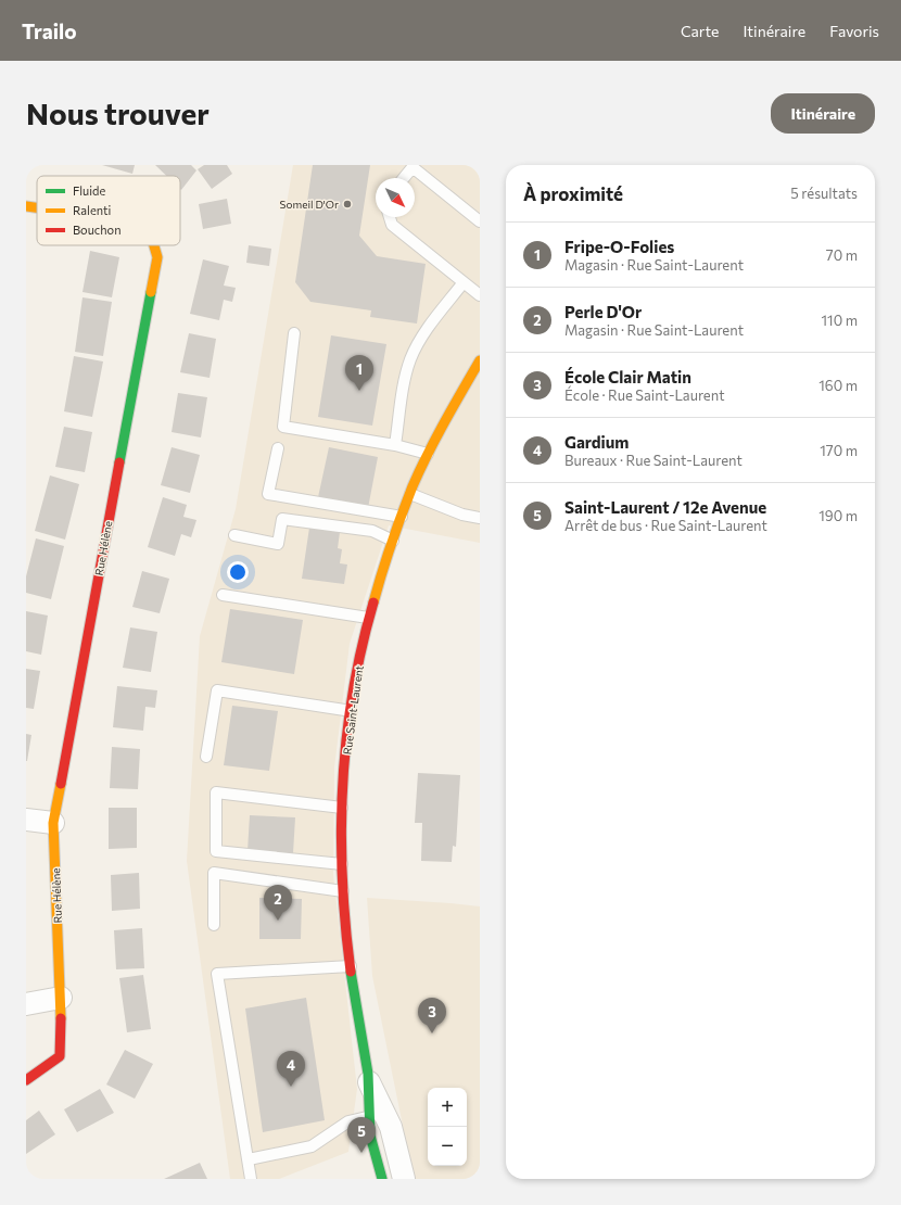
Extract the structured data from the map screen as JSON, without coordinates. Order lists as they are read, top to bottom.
{
  "streets": {
    "street": ["Rue Hélène", "Rue Saint-Laurent"]
  },
  "places": ["Someil D'Or"],
  "legend": ["Fluide", "Ralenti", "Bouchon"],
  "north": "bottom right",
  "page": {
    "header": "Trailo",
    "nav": ["Carte", "Itinéraire", "Favoris"],
    "buttons": "Itinéraire",
    "title": "Nous trouver",
    "heading": ["À proximité", "5 résultats"],
    "list": [
      {
        "mark": "1",
        "name": "Fripe-O-Folies",
        "note": "Magasin · Rue Saint-Laurent",
        "value": "70 m"
      },
      {
        "mark": "2",
        "name": "Perle D'Or",
        "note": "Magasin · Rue Saint-Laurent",
        "value": "110 m"
      },
      {
        "mark": "3",
        "name": "École Clair Matin",
        "note": "École · Rue Saint-Laurent",
        "value": "160 m"
      },
      {
        "mark": "4",
        "name": "Gardium",
        "note": "Bureaux · Rue Saint-Laurent",
        "value": "170 m"
      },
      {
        "mark": "5",
        "name": "Saint-Laurent / 12e Avenue",
        "note": "Arrêt de bus · Rue Saint-Laurent",
        "value": "190 m"
      }
    ],
    "pins": [
      "1",
      "2",
      "3",
      "4",
      "5"
    ],
    "map_buttons": ["+", "−"]
  }
}
